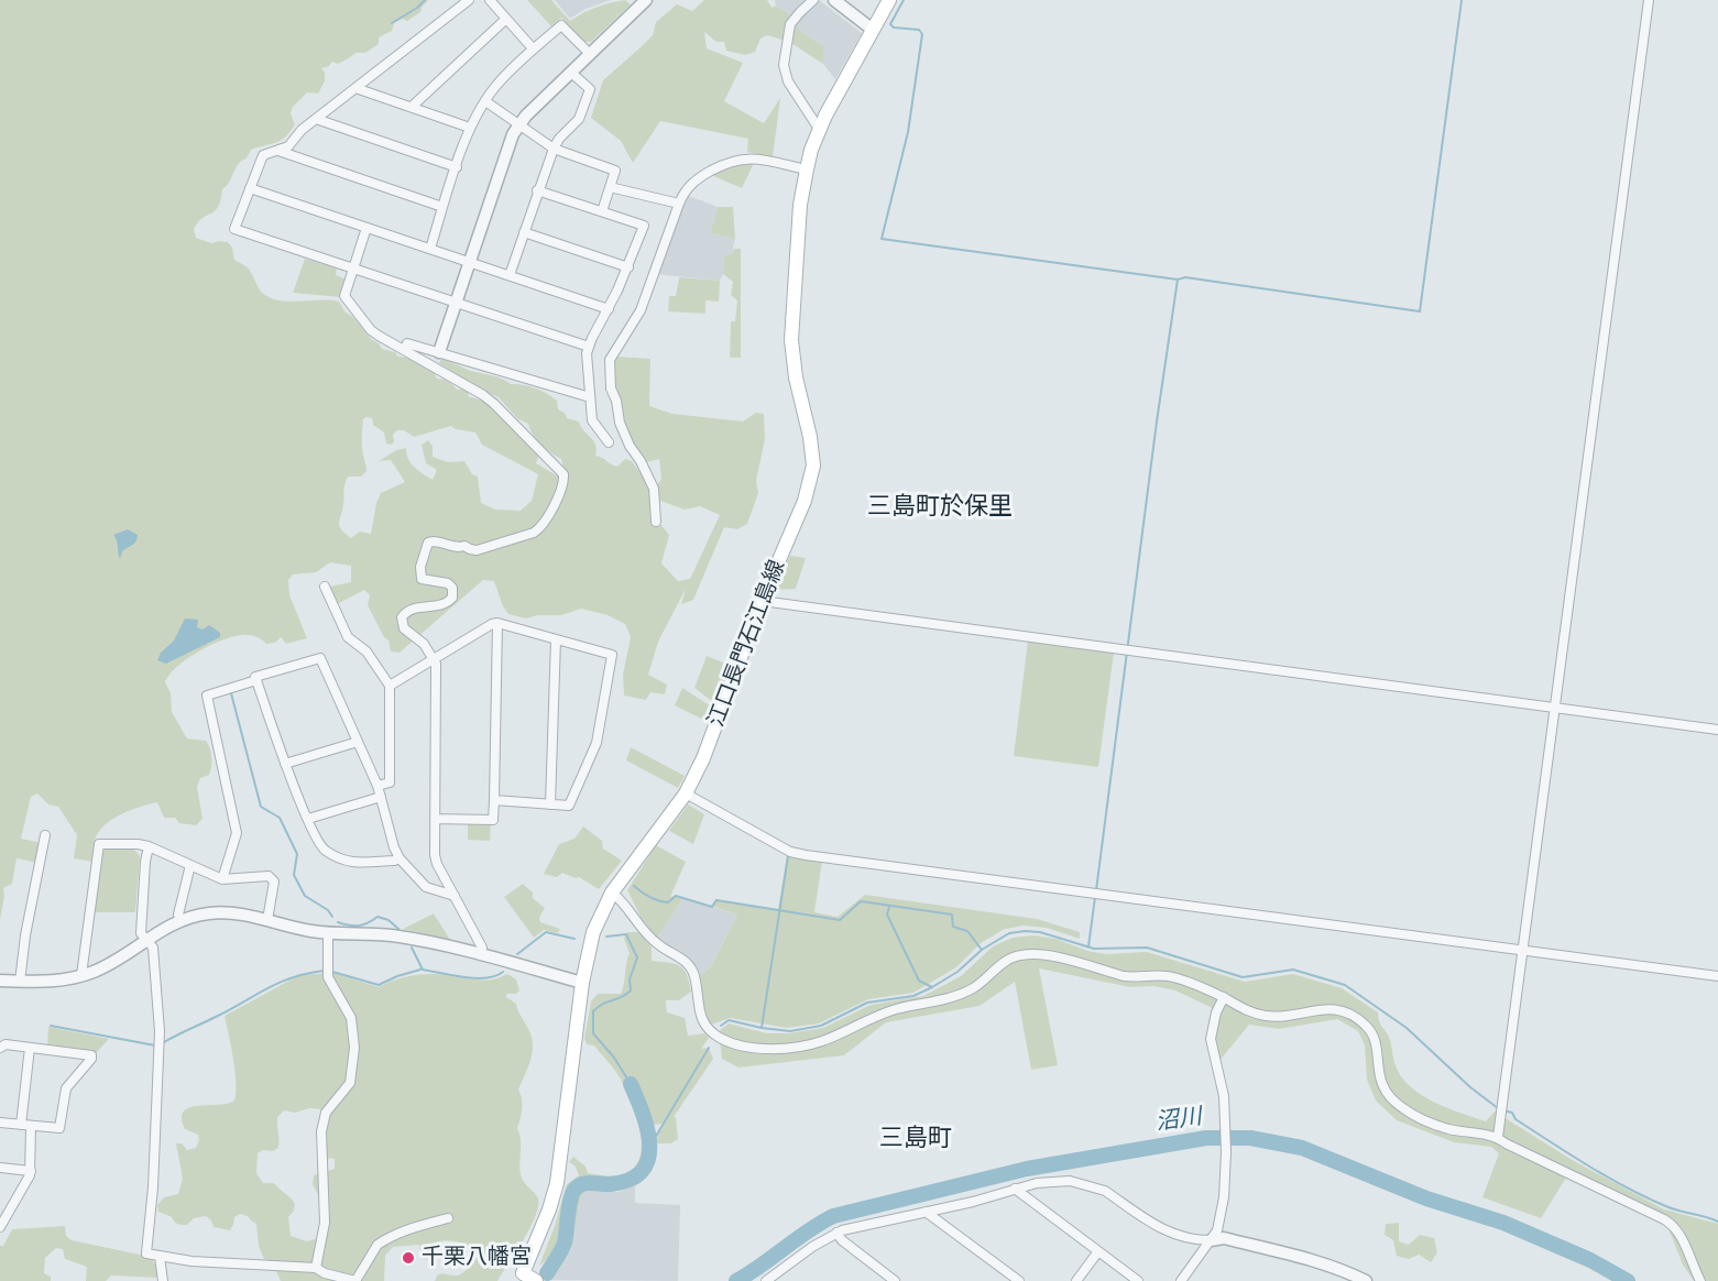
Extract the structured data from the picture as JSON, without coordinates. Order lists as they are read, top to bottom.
{
  "streets": {
    "main road": ["江口長門石江島線"]
  },
  "districts": ["三島町於保里", "三島町"],
  "water": ["沼川"],
  "places": ["千栗八幡宮"]
}
